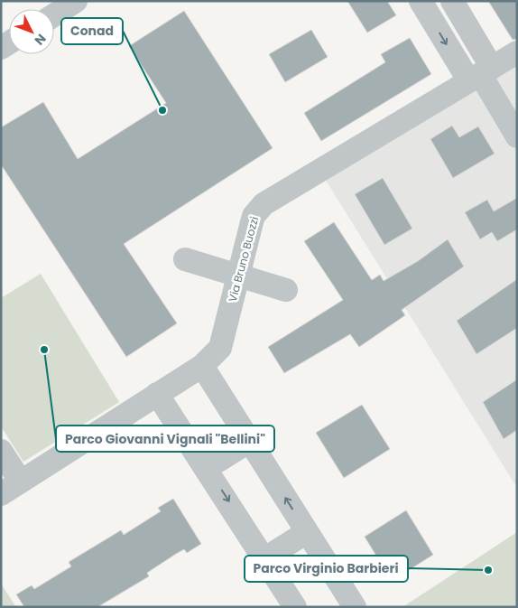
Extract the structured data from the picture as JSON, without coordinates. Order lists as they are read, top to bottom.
{
  "streets": {
    "street": ["Via Bruno Buozzi"]
  },
  "places": ["Conad", "Parco Giovanni Vignali \"Bellini\"", "Parco Virginio Barbieri"],
  "north": "bottom right"
}
